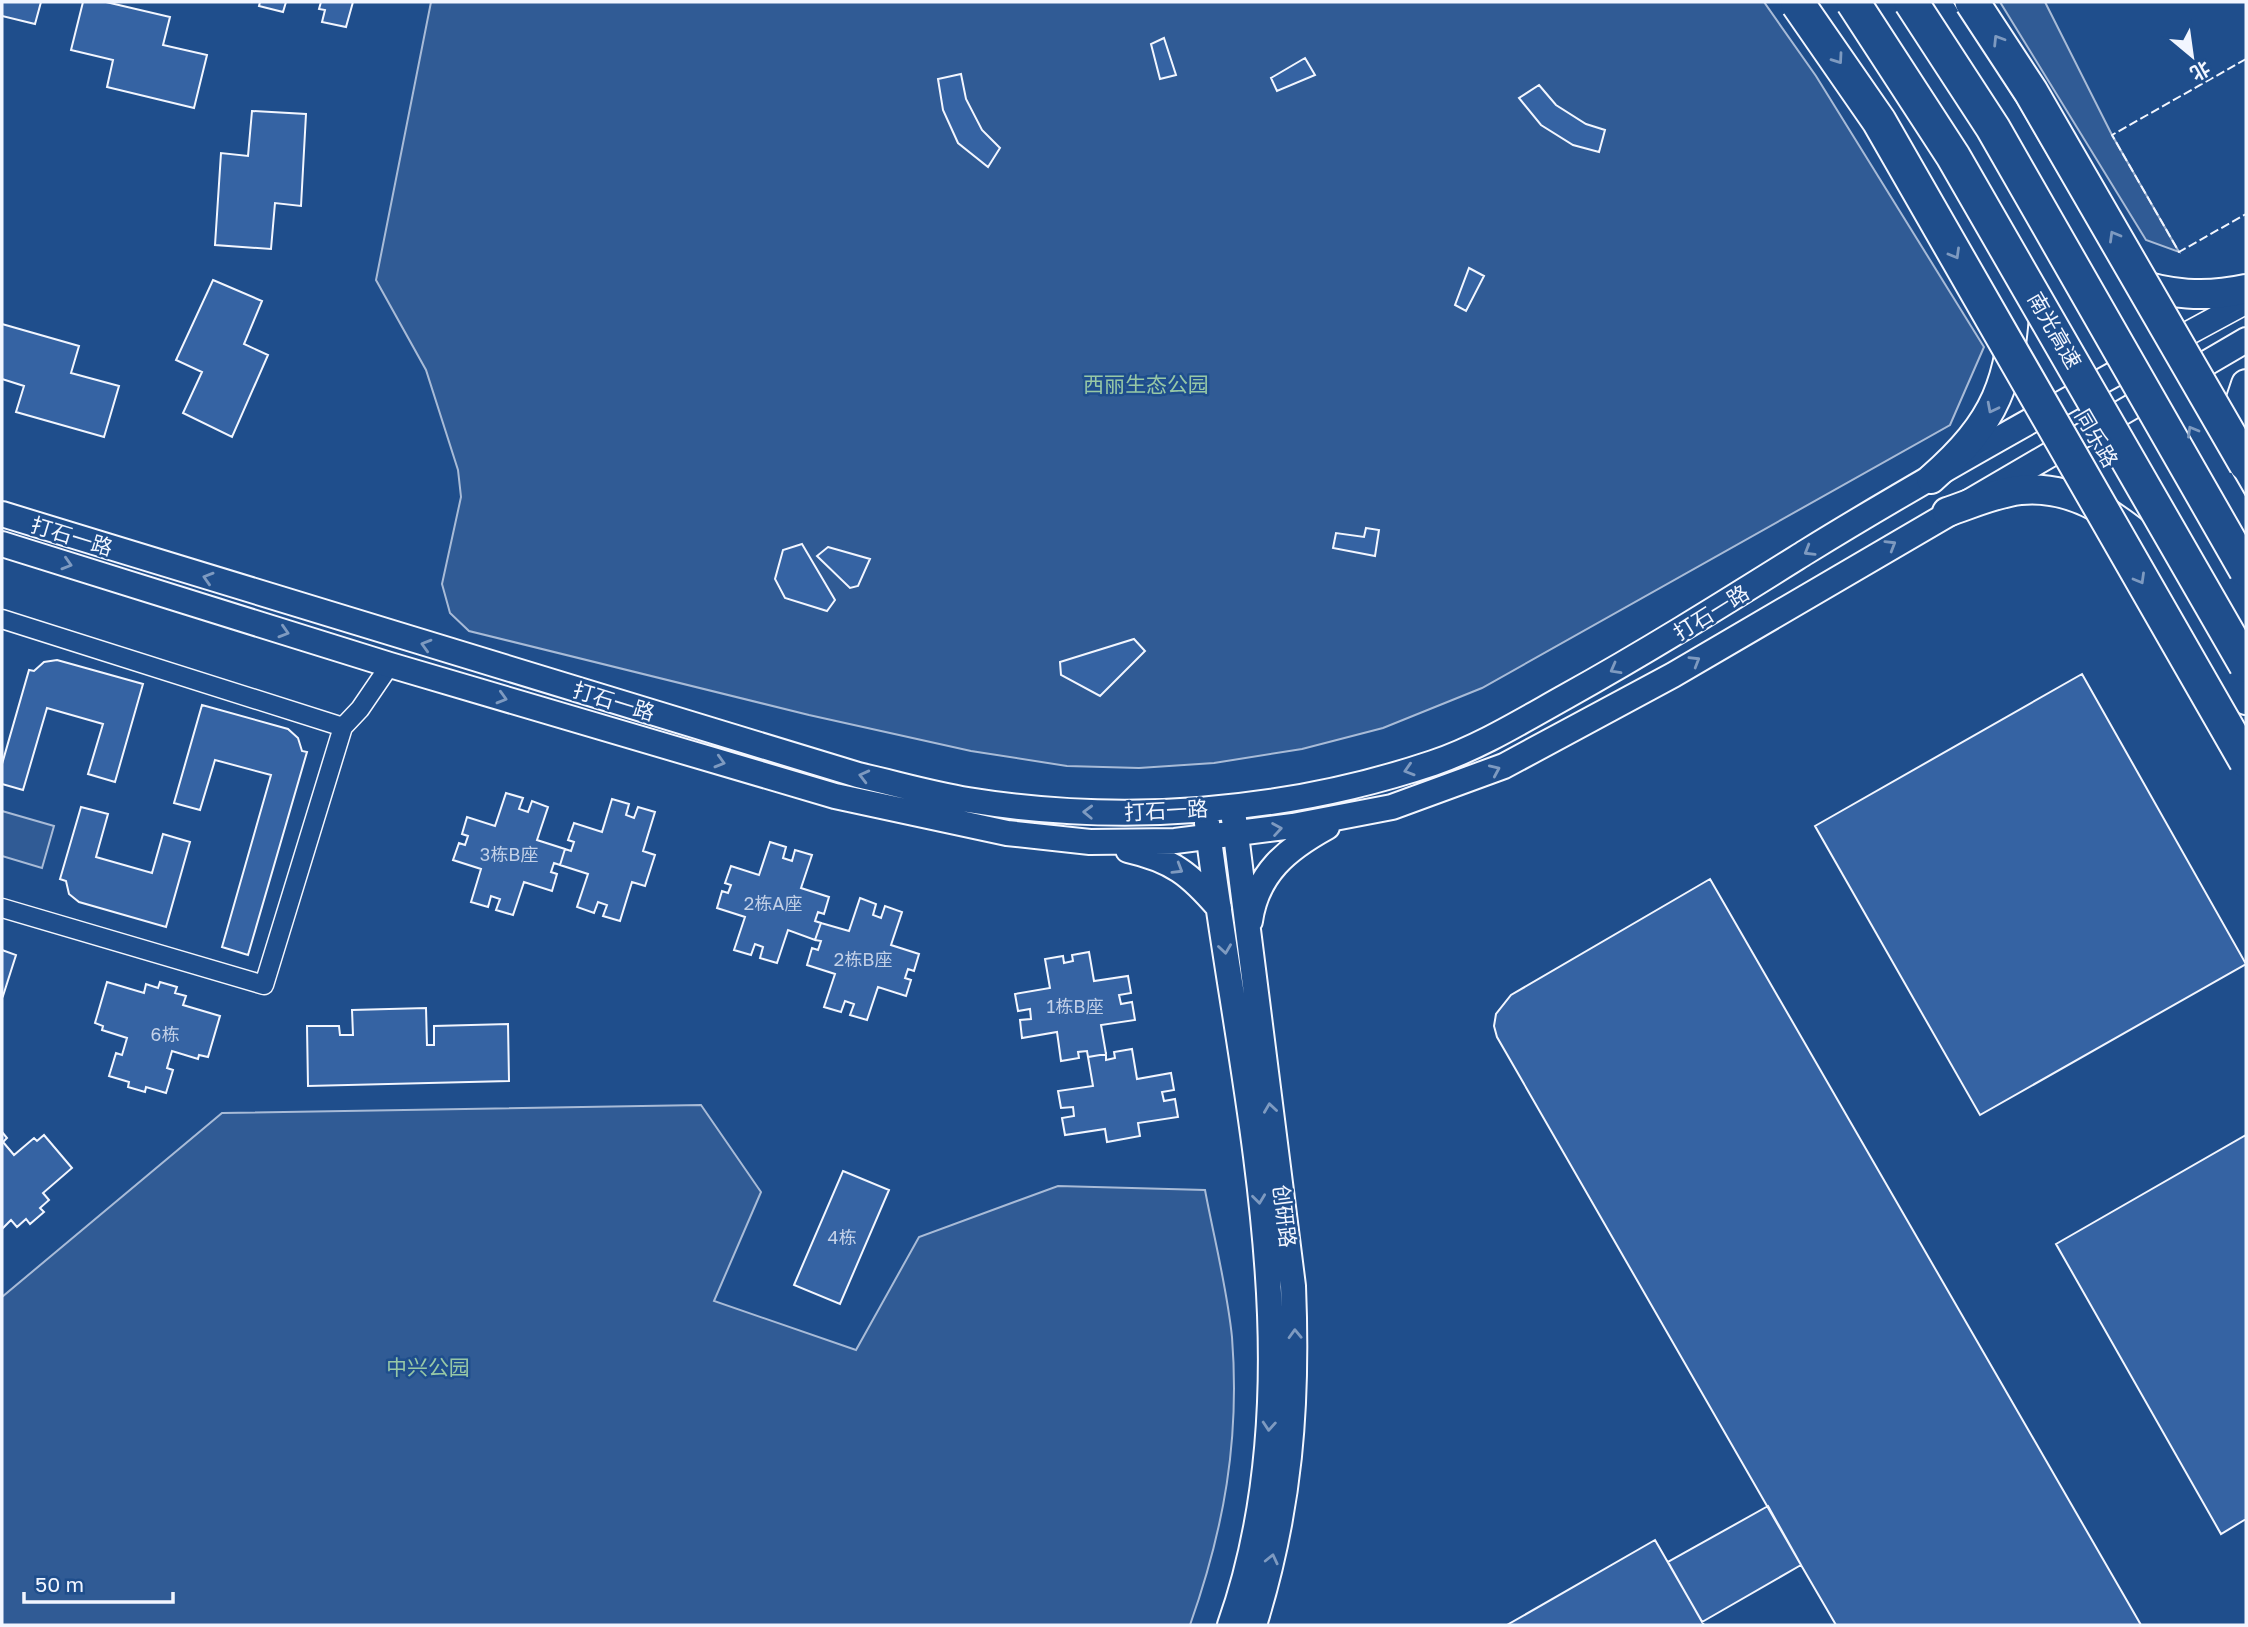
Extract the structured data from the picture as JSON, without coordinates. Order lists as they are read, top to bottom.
{
  "streets": {
    "highway": ["南光高速"],
    "main road": ["同乐路", "打石一路", "创研路"]
  },
  "crossings": [
    ["同乐路", "打石一路"],
    ["打石一路", "创研路"]
  ],
  "parks": ["西丽生态公园", "中兴公园"],
  "house_numbers": [
    "3栋B座",
    "2栋A座",
    "2栋B座",
    "1栋B座",
    "6栋",
    "4栋"
  ],
  "scale_bar": "50 m",
  "north": "bottom right"
}
